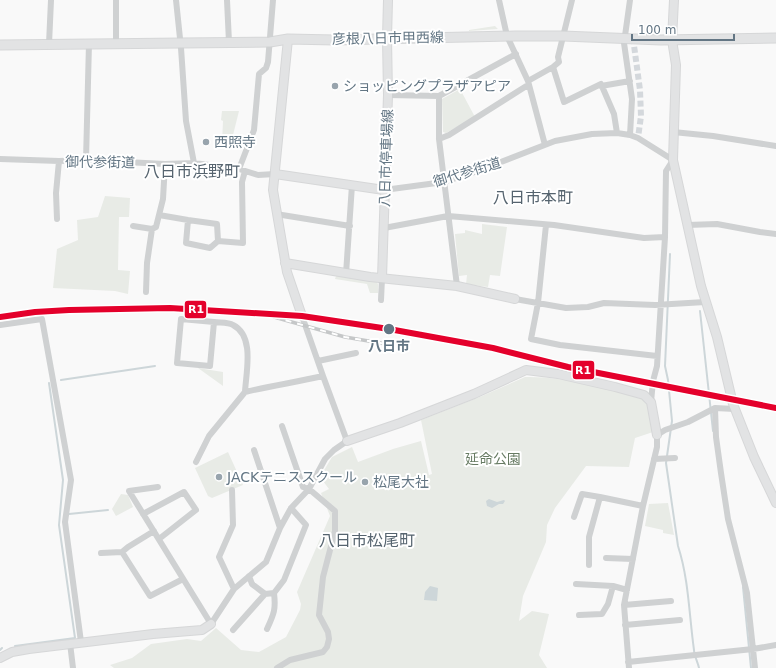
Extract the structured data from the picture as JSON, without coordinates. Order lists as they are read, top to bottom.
{
  "streets": {
    "main road": ["彦根八日市甲西線"],
    "street": ["八日市停車場線", "御代参街道"]
  },
  "crossings": [
    ["彦根八日市甲西線", "八日市停車場線"],
    ["八日市停車場線", "御代参街道"]
  ],
  "districts": ["八日市浜野町", "八日市本町", "八日市松尾町"],
  "parks": ["延命公園"],
  "places": [
    "ショッピングプラザアピア",
    "西照寺",
    "八日市",
    "JACKテニススクール",
    "松尾大社"
  ],
  "lines": ["transit line R1"],
  "scale_bar": "100 m"
}
